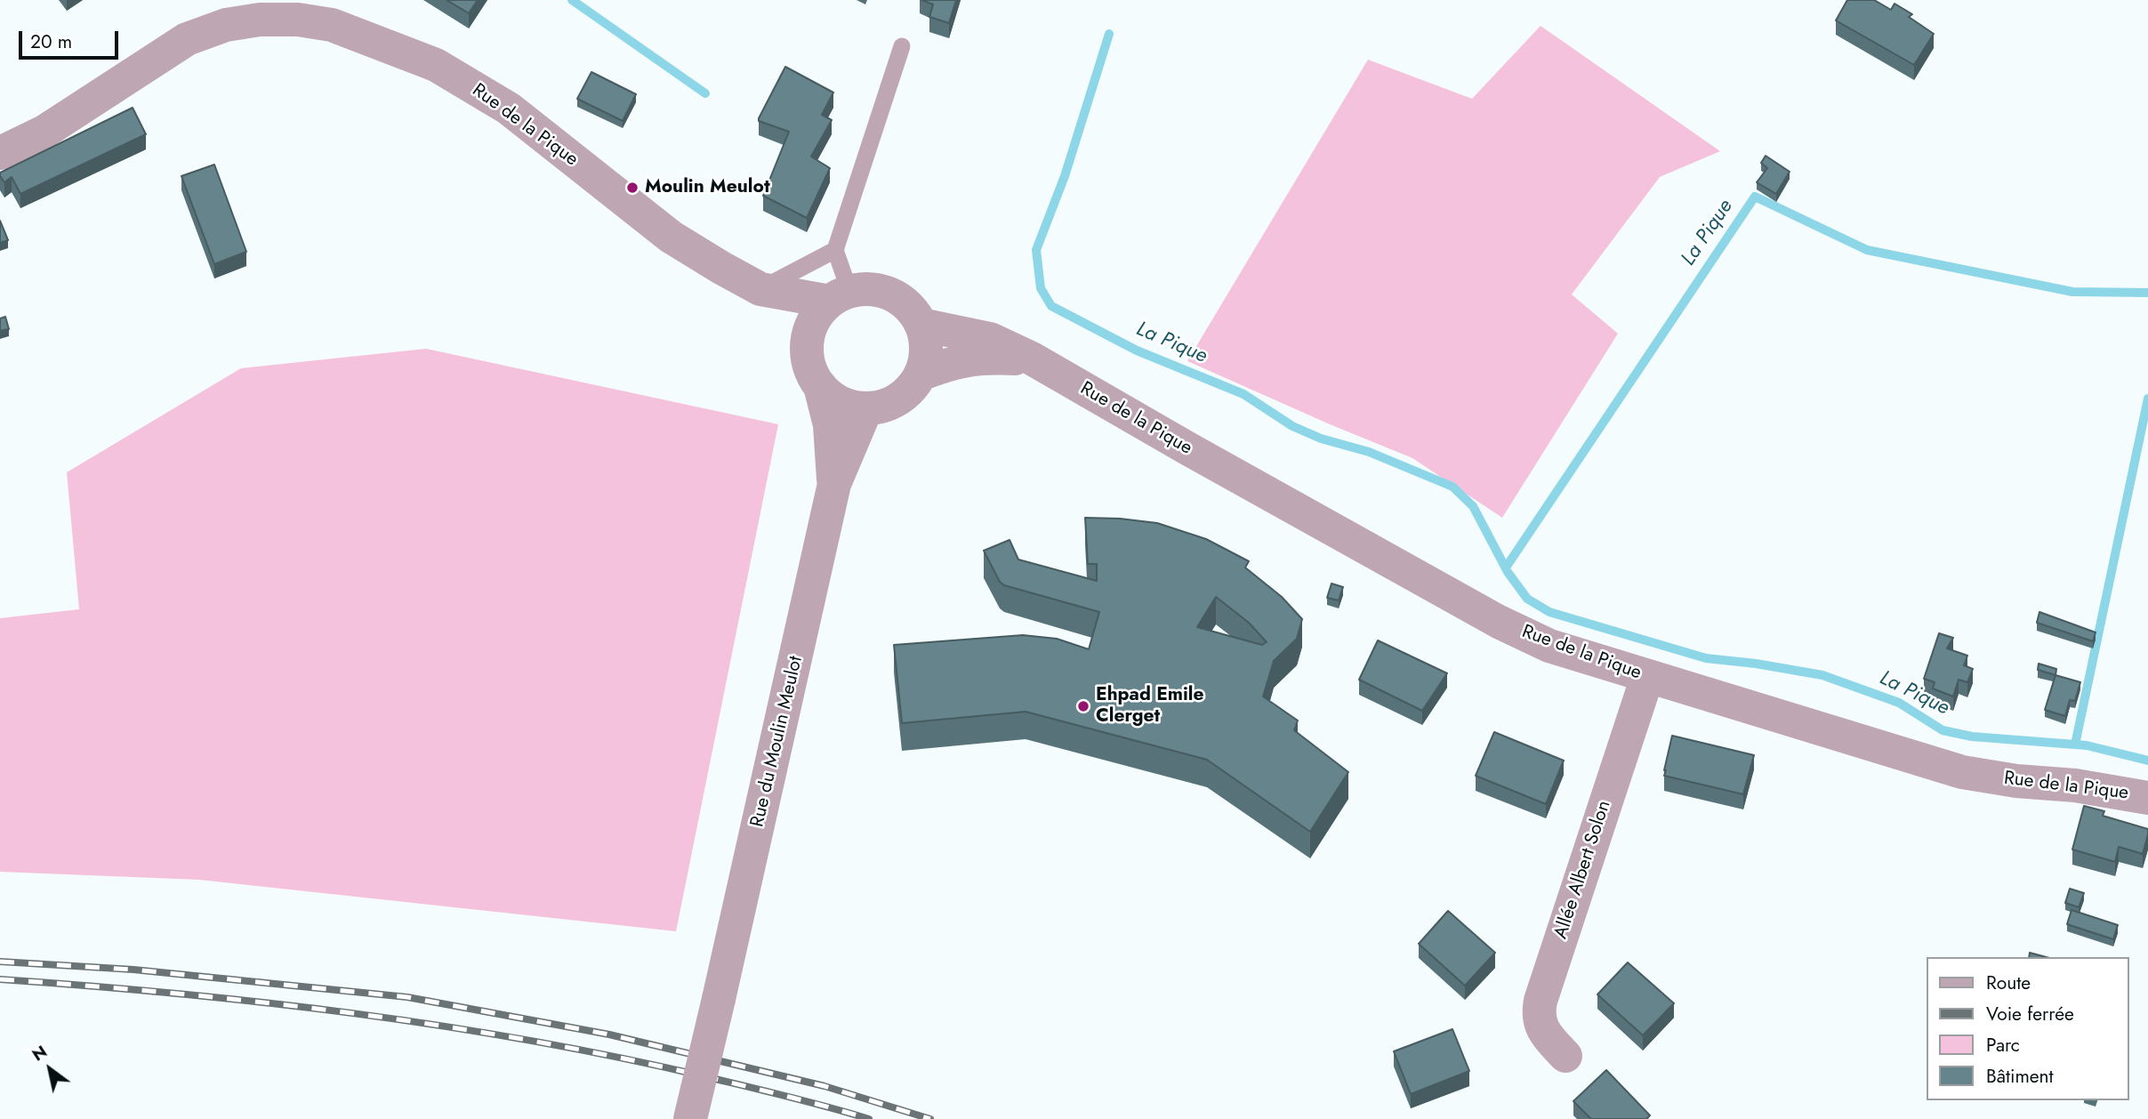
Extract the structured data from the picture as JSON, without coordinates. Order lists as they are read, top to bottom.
{
  "streets": {
    "street": ["Rue de la Pique", "Rue du Moulin Meulot", "Allée Albert Solon"]
  },
  "crossings": [
    ["Rue de la Pique", "Rue du Moulin Meulot"],
    ["Rue de la Pique", "Allée Albert Solon"]
  ],
  "water": ["La Pique"],
  "places": ["Moulin Meulot", "Ehpad Emile Clerget"],
  "legend": [
    "Route",
    "Voie ferrée",
    "Parc",
    "Bâtiment"
  ],
  "scale_bar": "20 m",
  "north": "top left"
}
